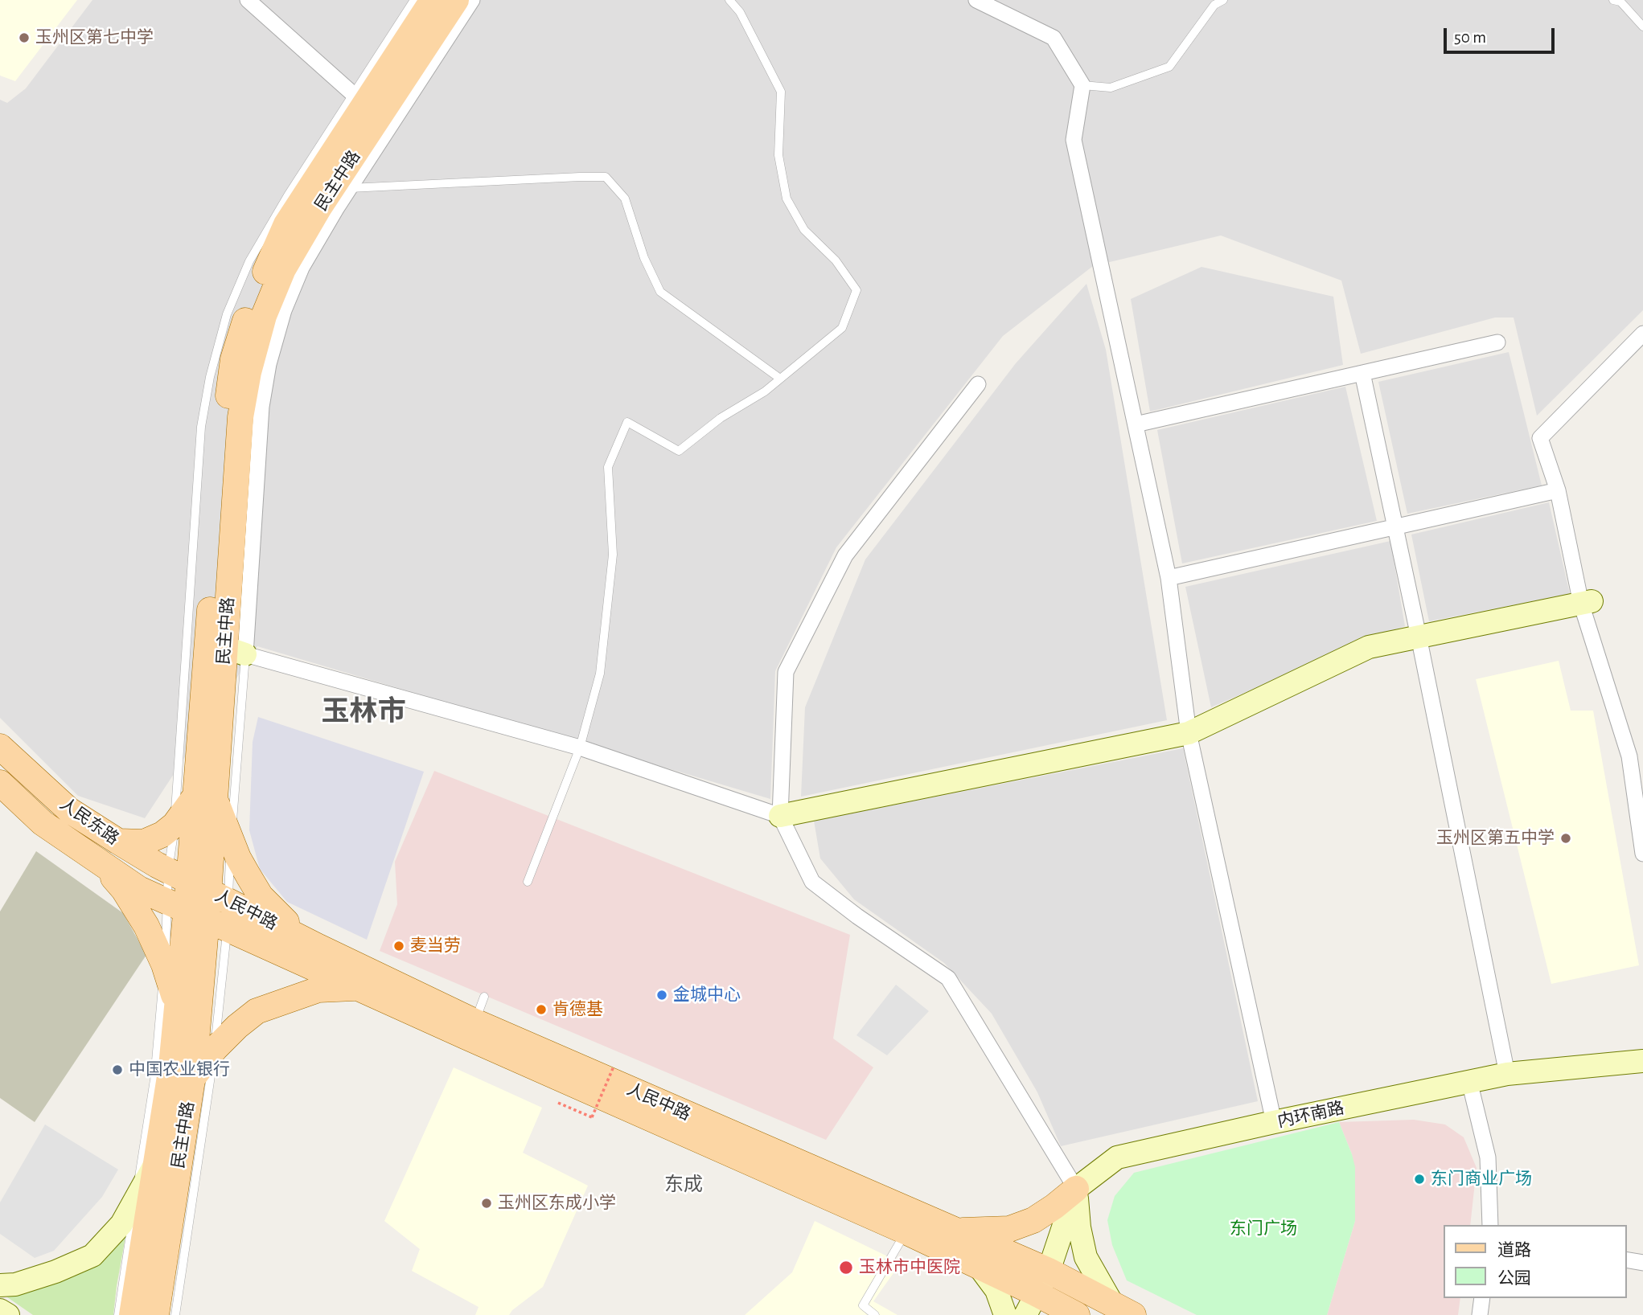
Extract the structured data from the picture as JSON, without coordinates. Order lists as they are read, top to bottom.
{
  "streets": {
    "main road": [
      "民主中路",
      "人民东路",
      "人民中路",
      "内环南路"
    ]
  },
  "crossings": [
    ["民主中路", "人民东路"],
    ["民主中路", "人民中路"],
    ["人民东路", "人民中路"]
  ],
  "districts": ["玉林市", "东成"],
  "parks": ["东门广场"],
  "places": [
    "玉州区第七中学",
    "玉州区第五中学",
    "麦当劳",
    "金城中心",
    "肯德基",
    "中国农业银行",
    "东门商业广场",
    "玉州区东成小学",
    "玉林市中医院"
  ],
  "legend": ["道路", "公园"],
  "scale_bar": "50 m"
}
